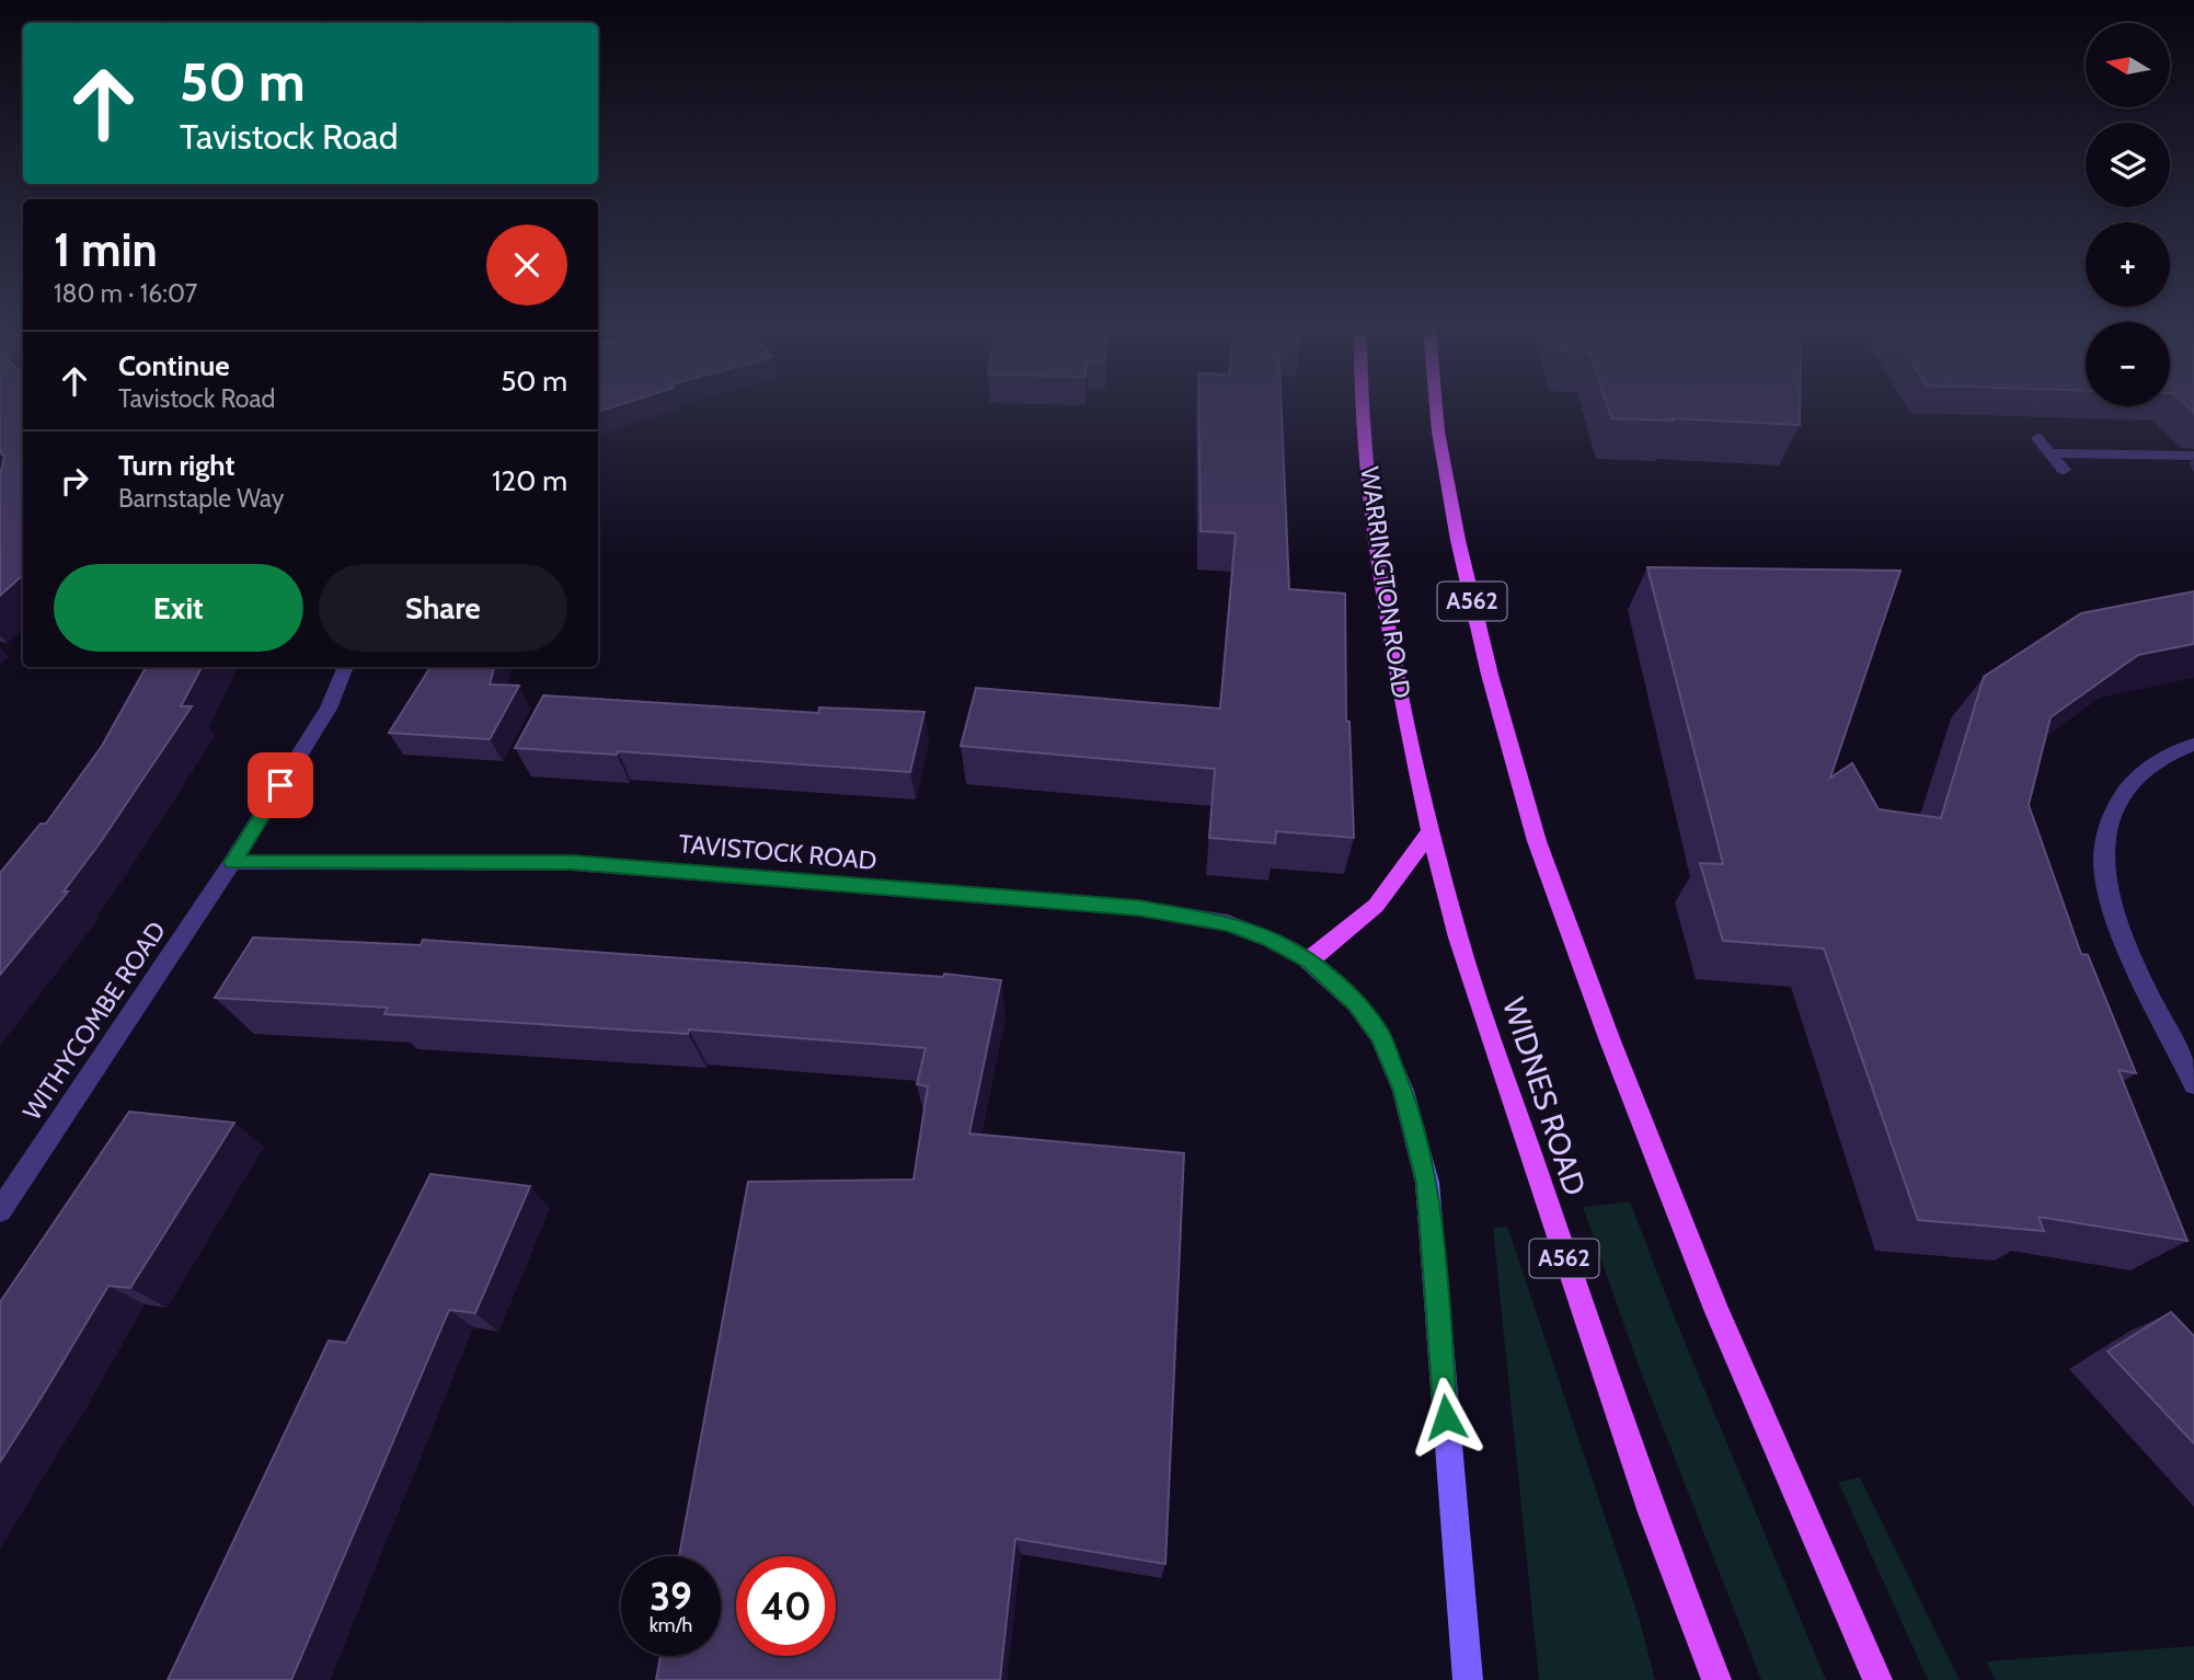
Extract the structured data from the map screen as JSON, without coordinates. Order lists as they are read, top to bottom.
{
  "streets": {
    "main road": ["WARRINGTON ROAD", "A562", "WIDNES ROAD"],
    "street": ["TAVISTOCK ROAD", "WITHYCOMBE ROAD"]
  },
  "crossings": [
    ["WARRINGTON ROAD", "WIDNES ROAD"],
    ["TAVISTOCK ROAD", "WITHYCOMBE ROAD"]
  ],
  "north": "left",
  "page": {
    "map_buttons": ["+", "−"],
    "turn": ["50 m", "Tavistock Road"],
    "heading": ["1 min", "180 m · 16:07"],
    "list": [
      {
        "name": "Continue",
        "note": "Tavistock Road",
        "value": "50 m"
      },
      {
        "name": "Turn right",
        "note": "Barnstaple Way",
        "value": "120 m"
      }
    ],
    "buttons": ["Exit", "Share"],
    "speed": "39 km/h",
    "limit": "40"
  }
}
